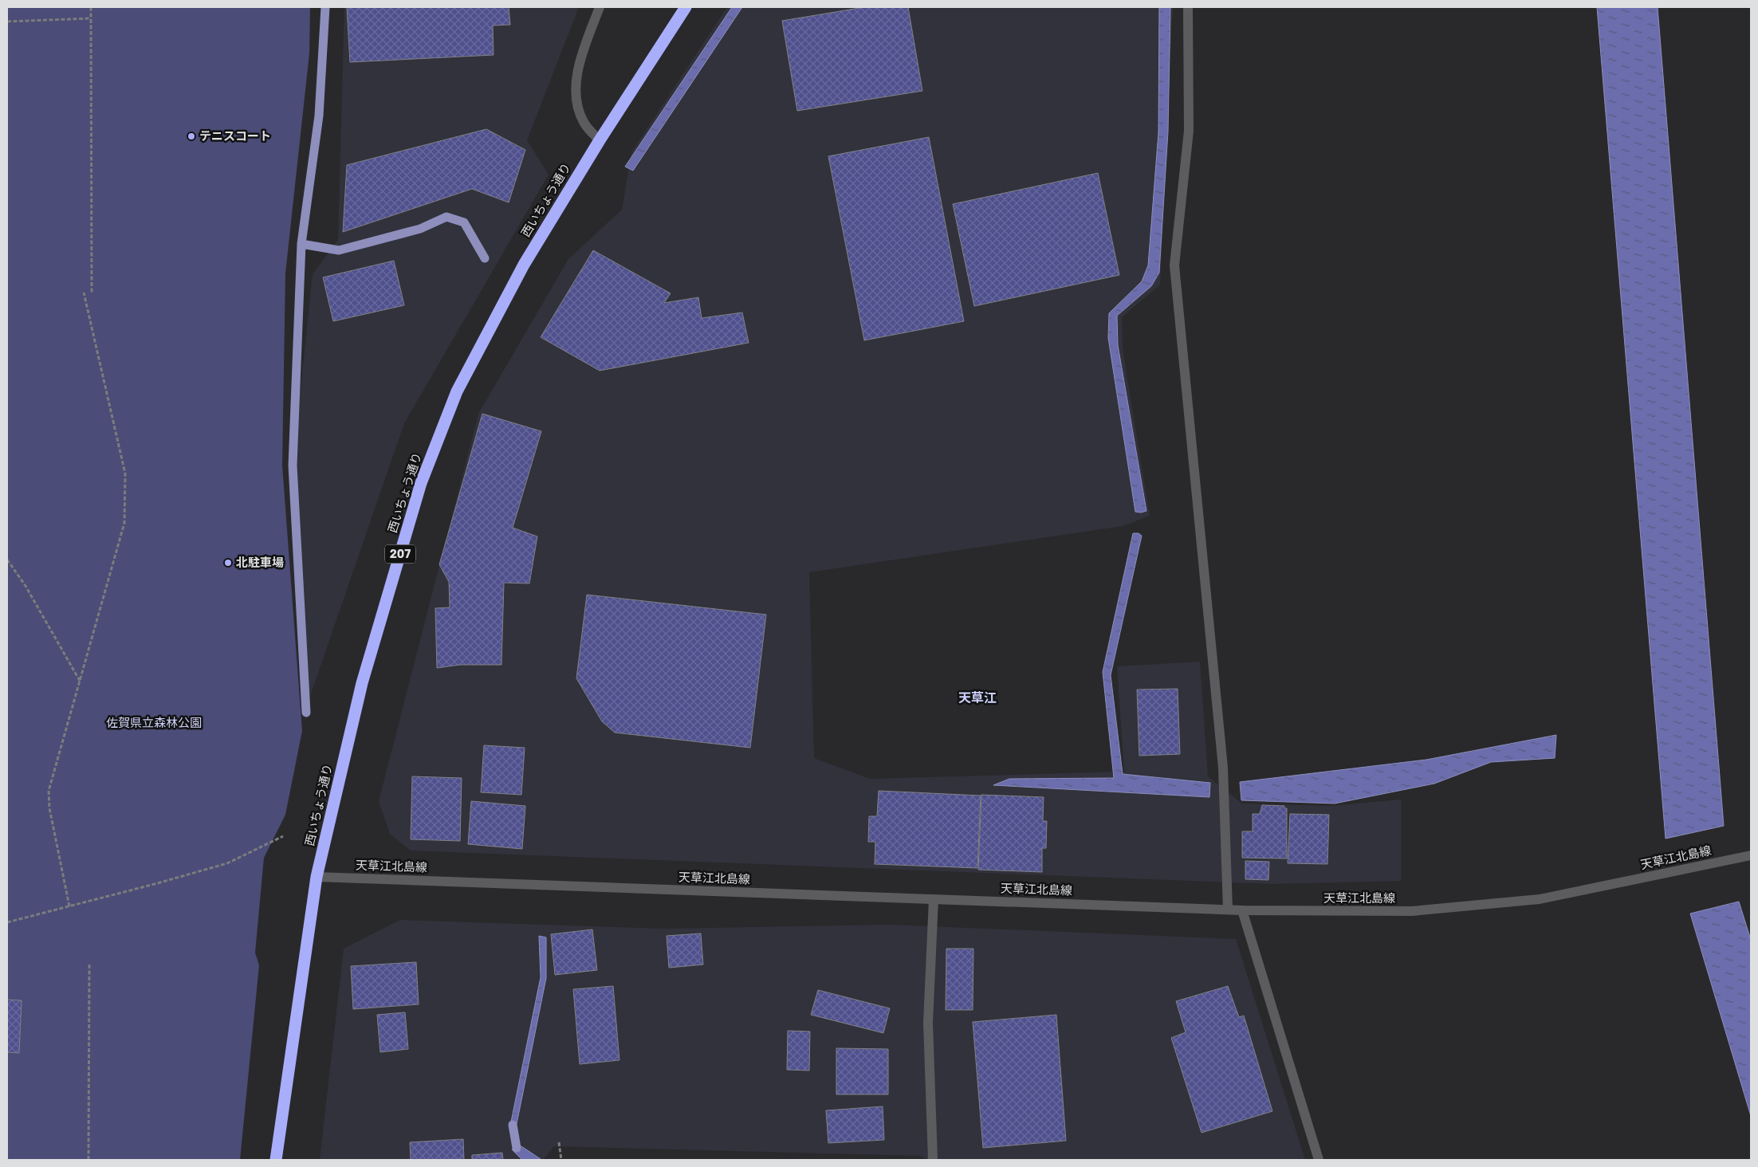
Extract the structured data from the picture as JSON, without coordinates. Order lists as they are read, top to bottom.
{
  "streets": {
    "highway": ["西いちょう通り", "207"],
    "street": ["天草江北島線"]
  },
  "crossings": [
    ["西いちょう通り", "天草江北島線"]
  ],
  "districts": ["天草江"],
  "parks": ["佐賀県立森林公園"],
  "places": ["テニスコート", "北駐車場"]
}
